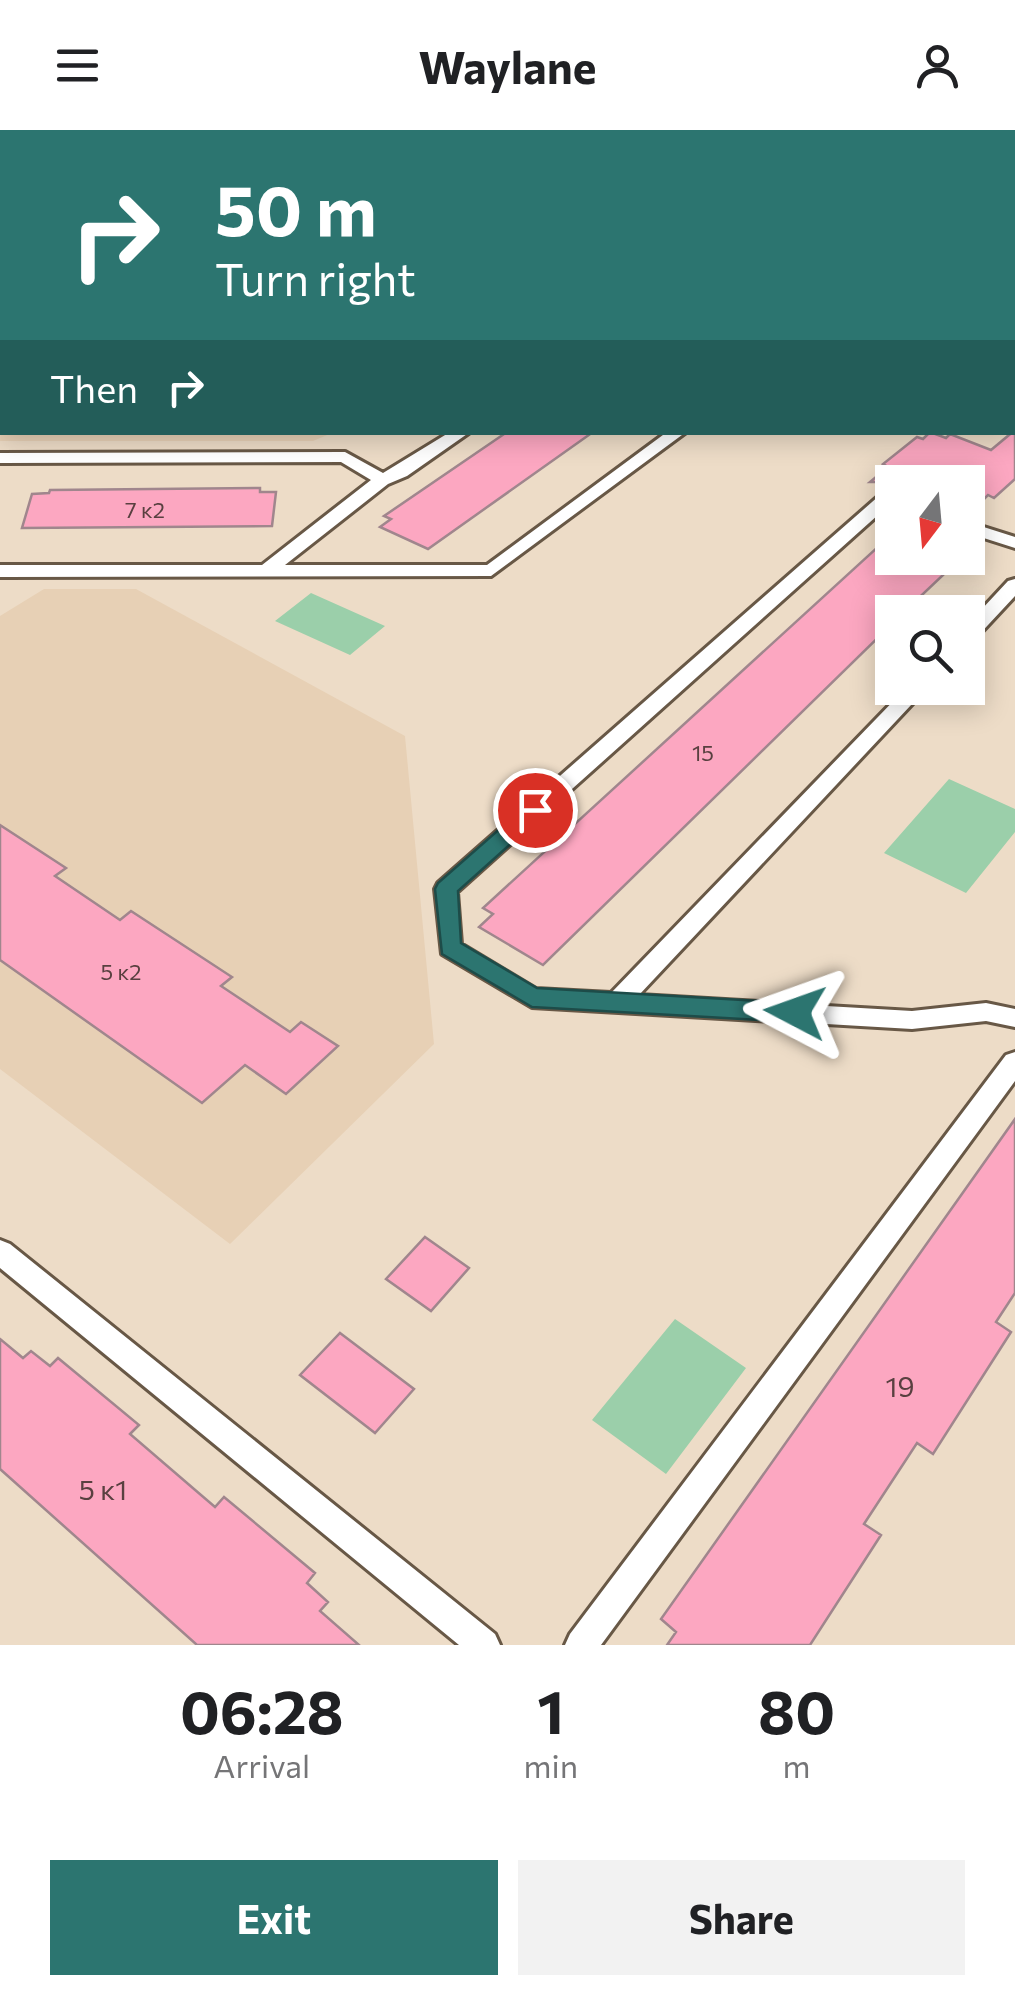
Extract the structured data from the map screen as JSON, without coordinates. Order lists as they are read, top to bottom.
{
  "house_numbers": [
    "7 к2",
    "15",
    "5 к2",
    "19",
    "5 к1"
  ],
  "north": "bottom",
  "page": {
    "header": "Waylane",
    "turn": ["50 m", "Turn right"],
    "then": "Then",
    "eta": [
      "06:28",
      "Arrival",
      "1",
      "min",
      "80",
      "m"
    ],
    "buttons": ["Exit", "Share"]
  }
}
